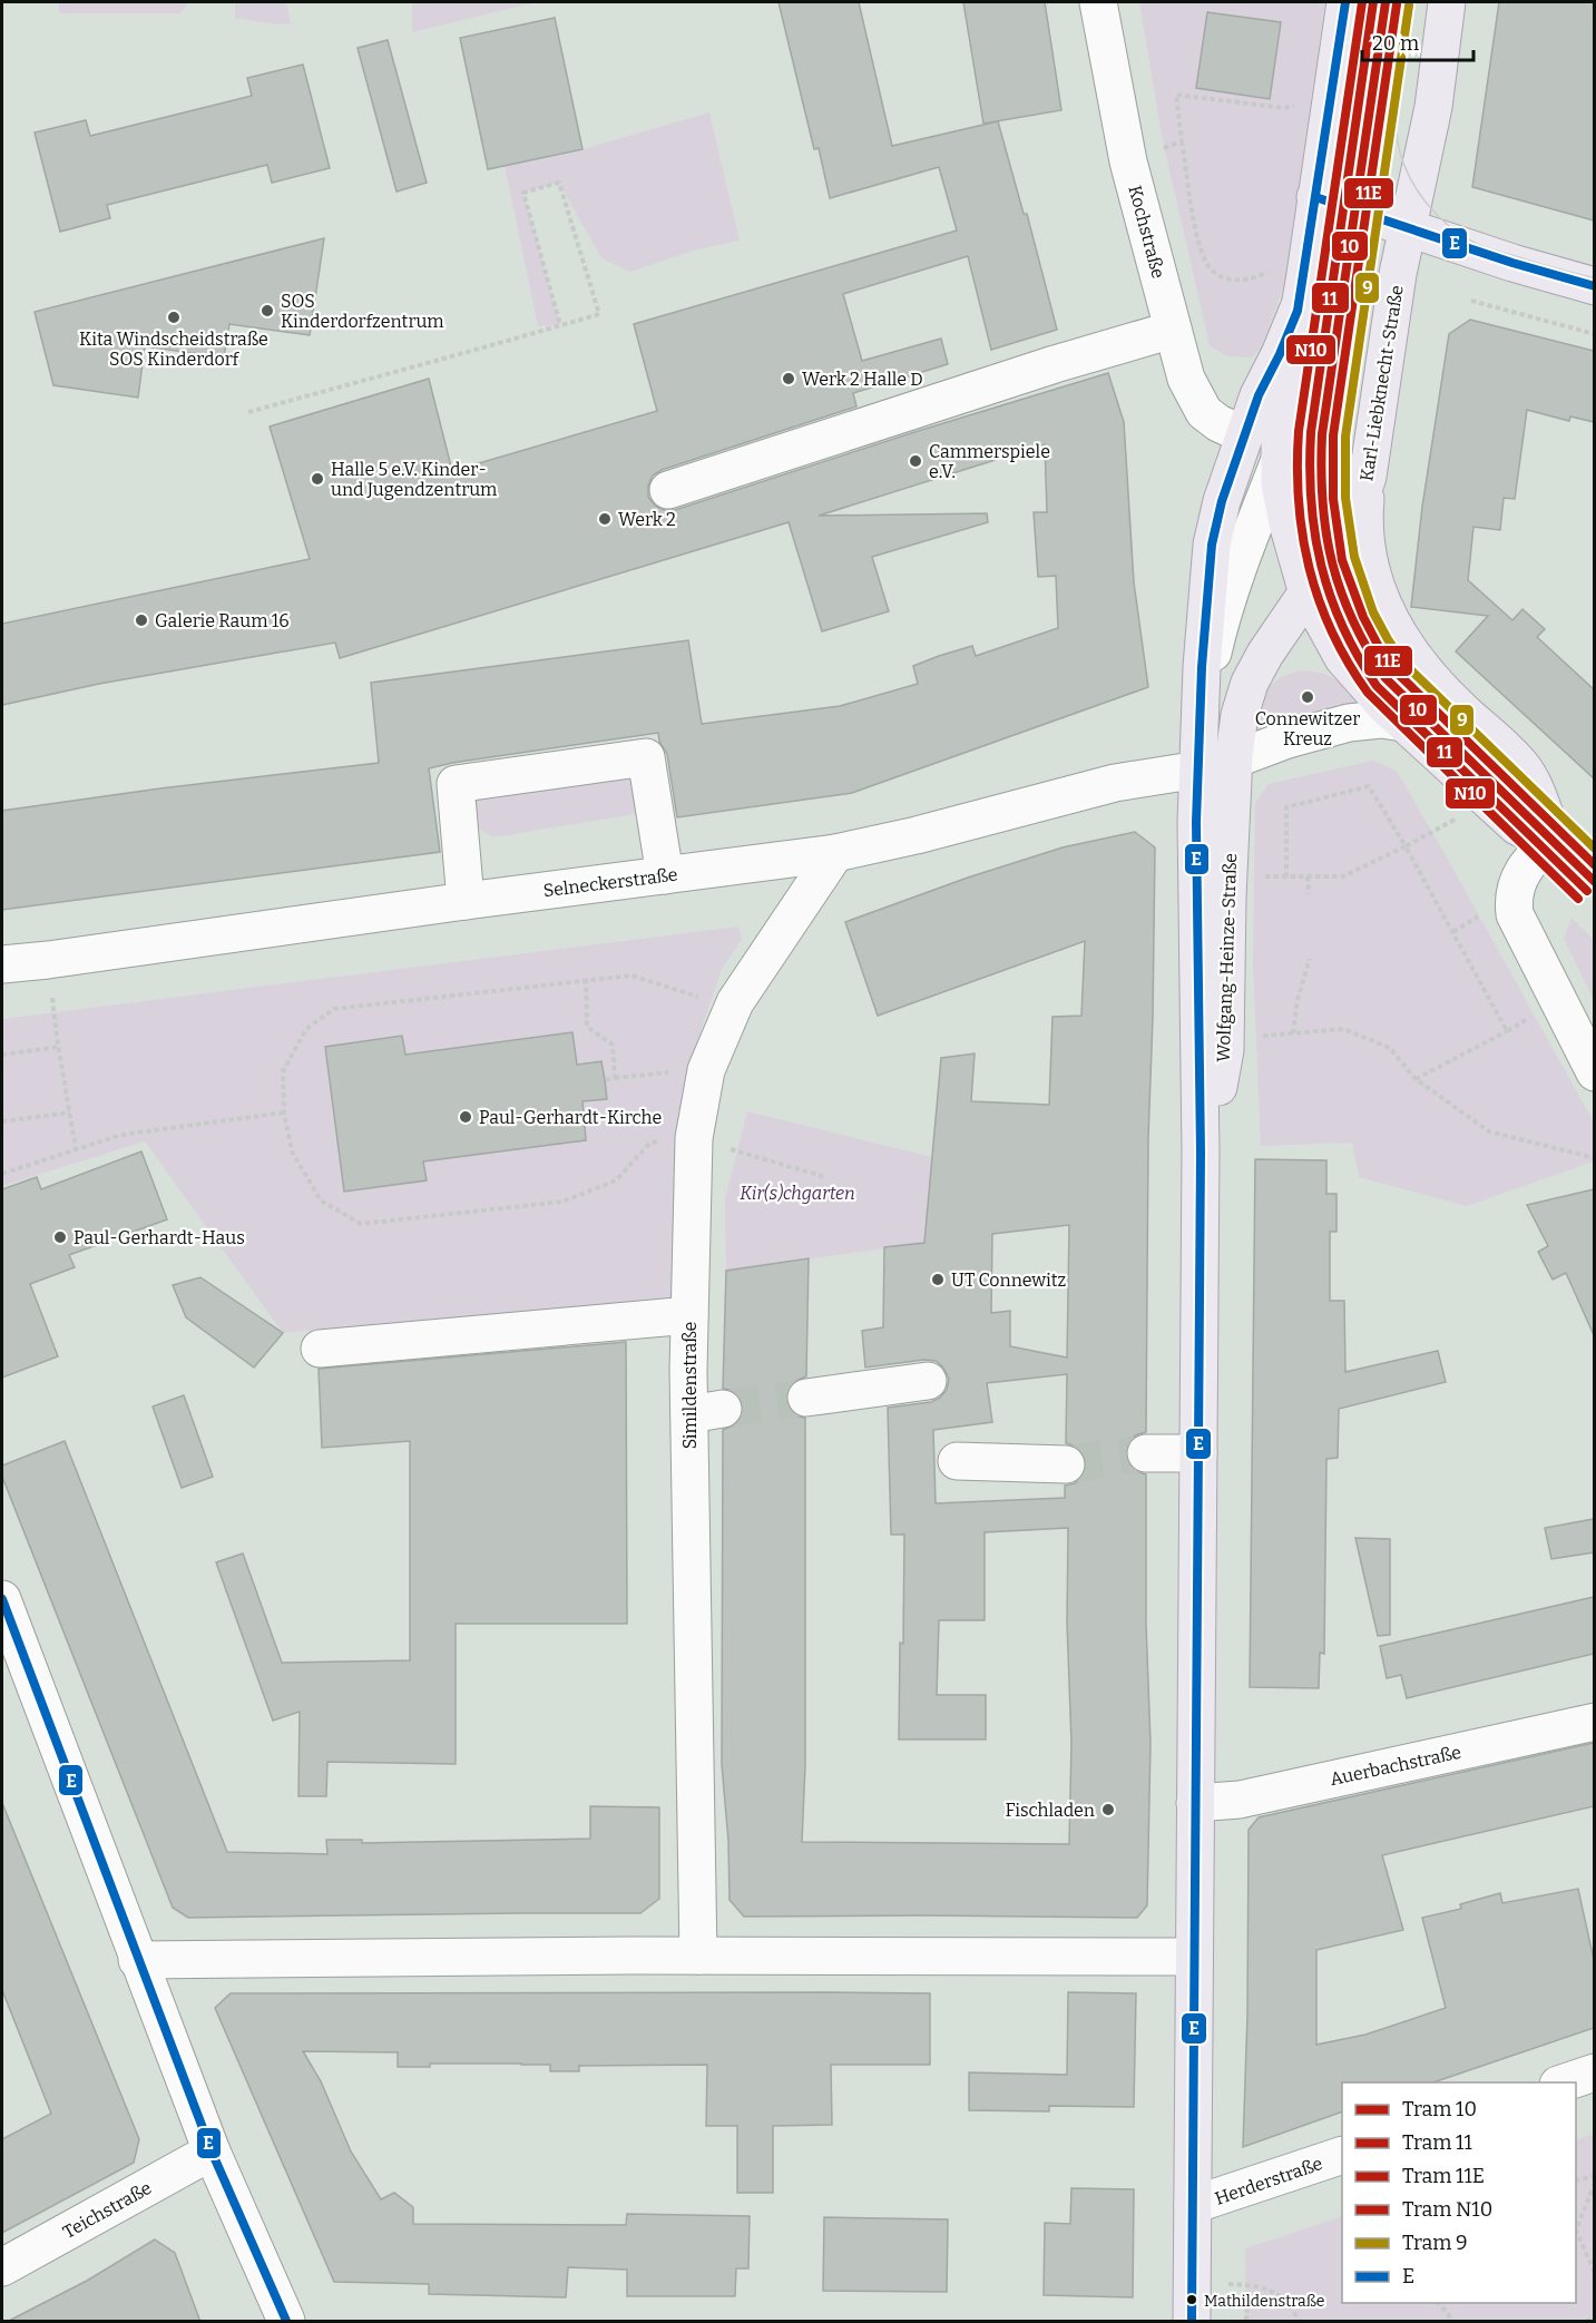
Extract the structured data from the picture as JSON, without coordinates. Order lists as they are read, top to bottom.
{
  "streets": {
    "main road": ["Karl-Liebknecht-Straße", "Wolfgang-Heinze-Straße"],
    "street": [
      "Kochstraße",
      "Selneckerstraße",
      "Simildenstraße",
      "Auerbachstraße",
      "Herderstraße",
      "Teichstraße"
    ]
  },
  "crossings": [
    ["Kochstraße", "Wolfgang-Heinze-Straße"],
    ["Karl-Liebknecht-Straße", "Wolfgang-Heinze-Straße"],
    ["Selneckerstraße", "Wolfgang-Heinze-Straße"],
    ["Selneckerstraße", "Simildenstraße"],
    ["Wolfgang-Heinze-Straße", "Auerbachstraße"],
    ["Wolfgang-Heinze-Straße", "Herderstraße"]
  ],
  "parks": ["Kir(s)chgarten"],
  "places": [
    "SOS Kinderdorfzentrum",
    "Kita Windscheidstraße SOS Kinderdorf",
    "Werk 2 Halle D",
    "Cammerspiele e.V.",
    "Halle 5 e.V. Kinder- und Jugendzentrum",
    "Werk 2",
    "Galerie Raum 16",
    "Connewitzer Kreuz",
    "Paul-Gerhardt-Kirche",
    "Paul-Gerhardt-Haus",
    "UT Connewitz",
    "Fischladen",
    "Mathildenstraße"
  ],
  "lines": [
    "tram line 10",
    "tram line 11",
    "tram line N10",
    "transit line E",
    "tram line 11E",
    "tram line 9"
  ],
  "legend": [
    "Tram 10",
    "Tram 11",
    "Tram 11E",
    "Tram N10",
    "Tram 9",
    "E"
  ],
  "scale_bar": "20 m"
}
